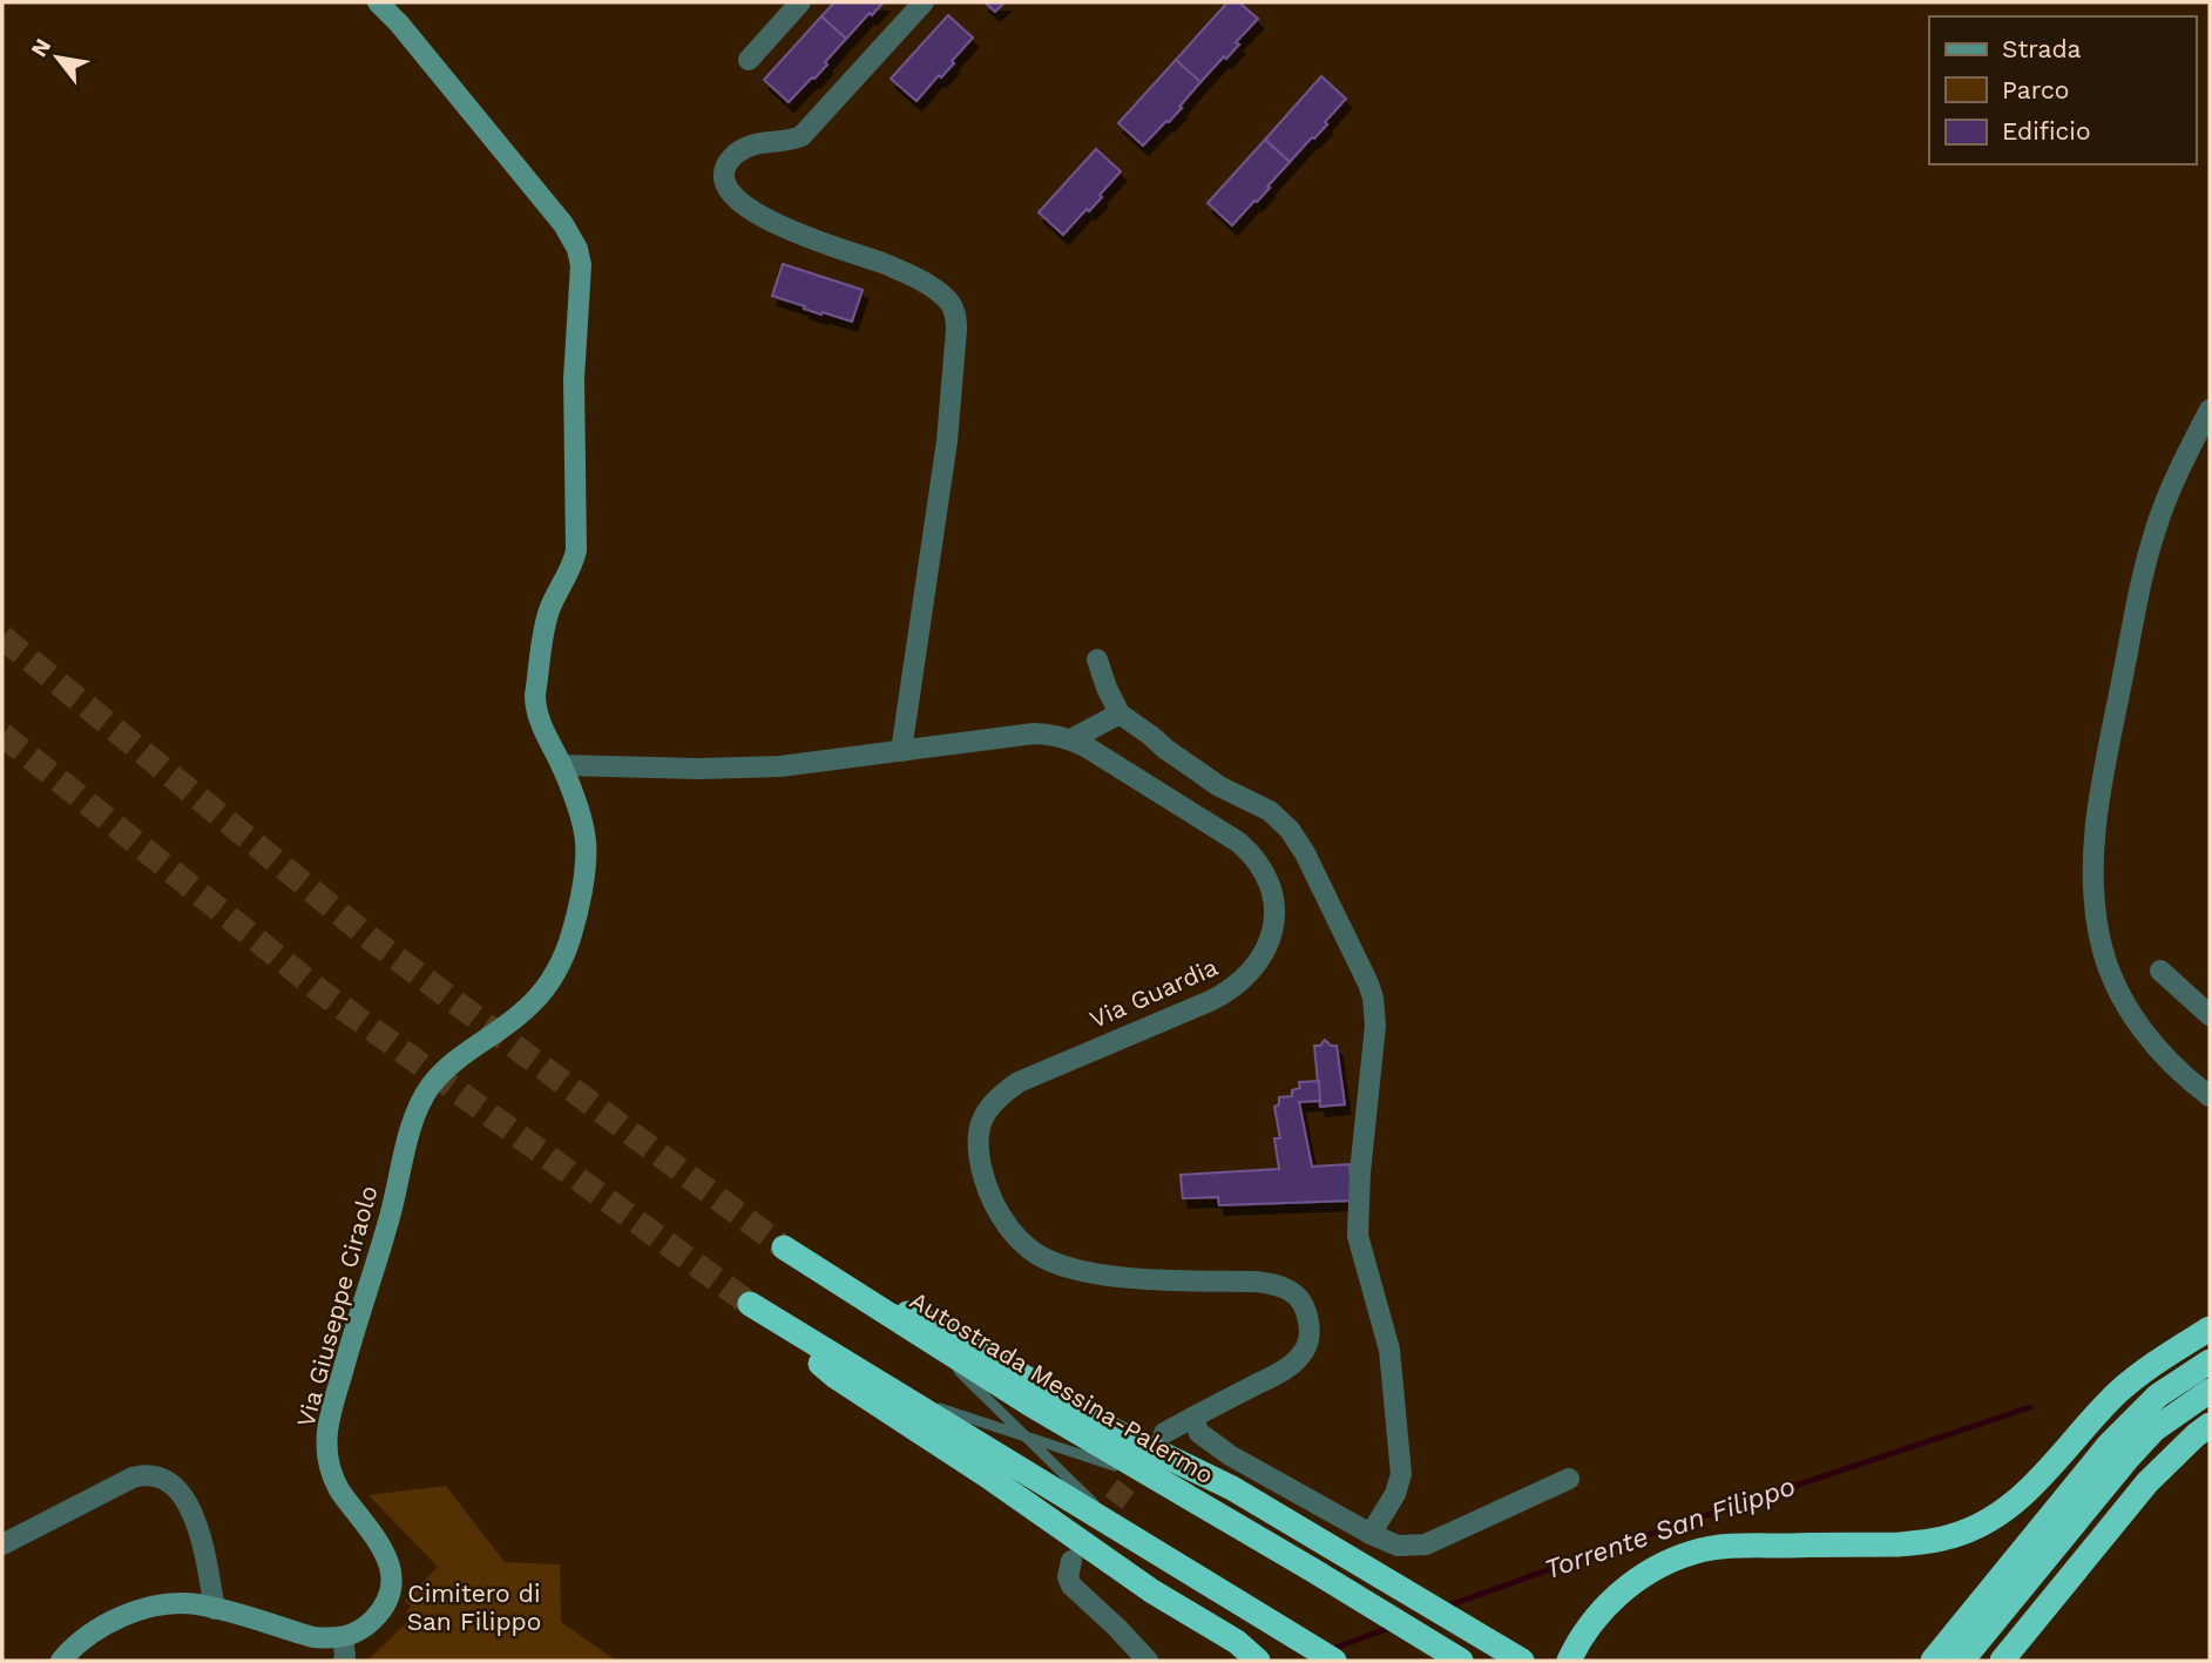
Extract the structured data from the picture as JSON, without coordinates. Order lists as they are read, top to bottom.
{
  "streets": {
    "highway": ["Autostrada Messina-Palermo"],
    "street": ["Via Guardia", "Via Giuseppe Ciraolo"]
  },
  "crossings": [
    ["Via Guardia", "Via Giuseppe Ciraolo"]
  ],
  "water": ["Torrente San Filippo"],
  "parks": ["Cimitero di San Filippo"],
  "legend": ["Strada", "Parco", "Edificio"],
  "north": "top left"
}
